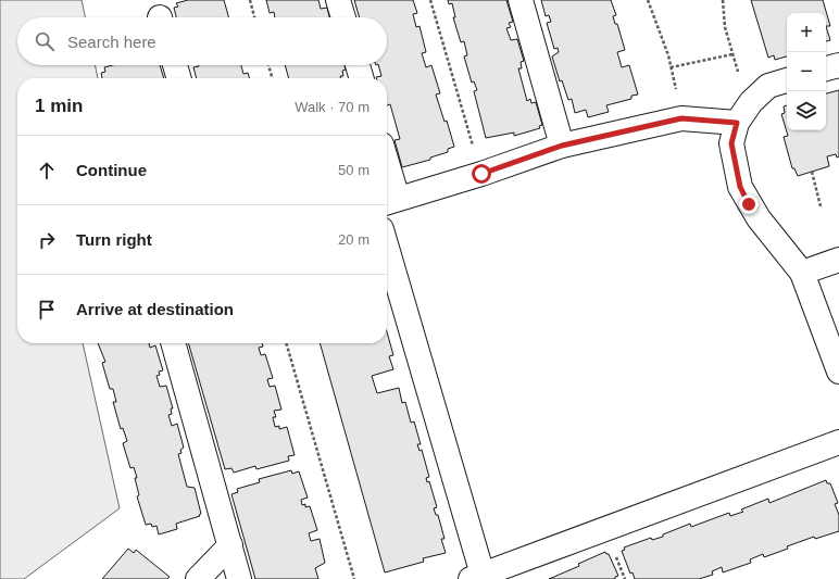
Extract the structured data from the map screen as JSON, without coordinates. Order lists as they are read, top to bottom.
{
  "page": {
    "map_buttons": ["+", "−"],
    "search": "Search here",
    "heading": ["1 min", "Walk · 70 m"],
    "list": [
      ["Continue", "50 m"],
      ["Turn right", "20 m"],
      "Arrive at destination"
    ]
  }
}
